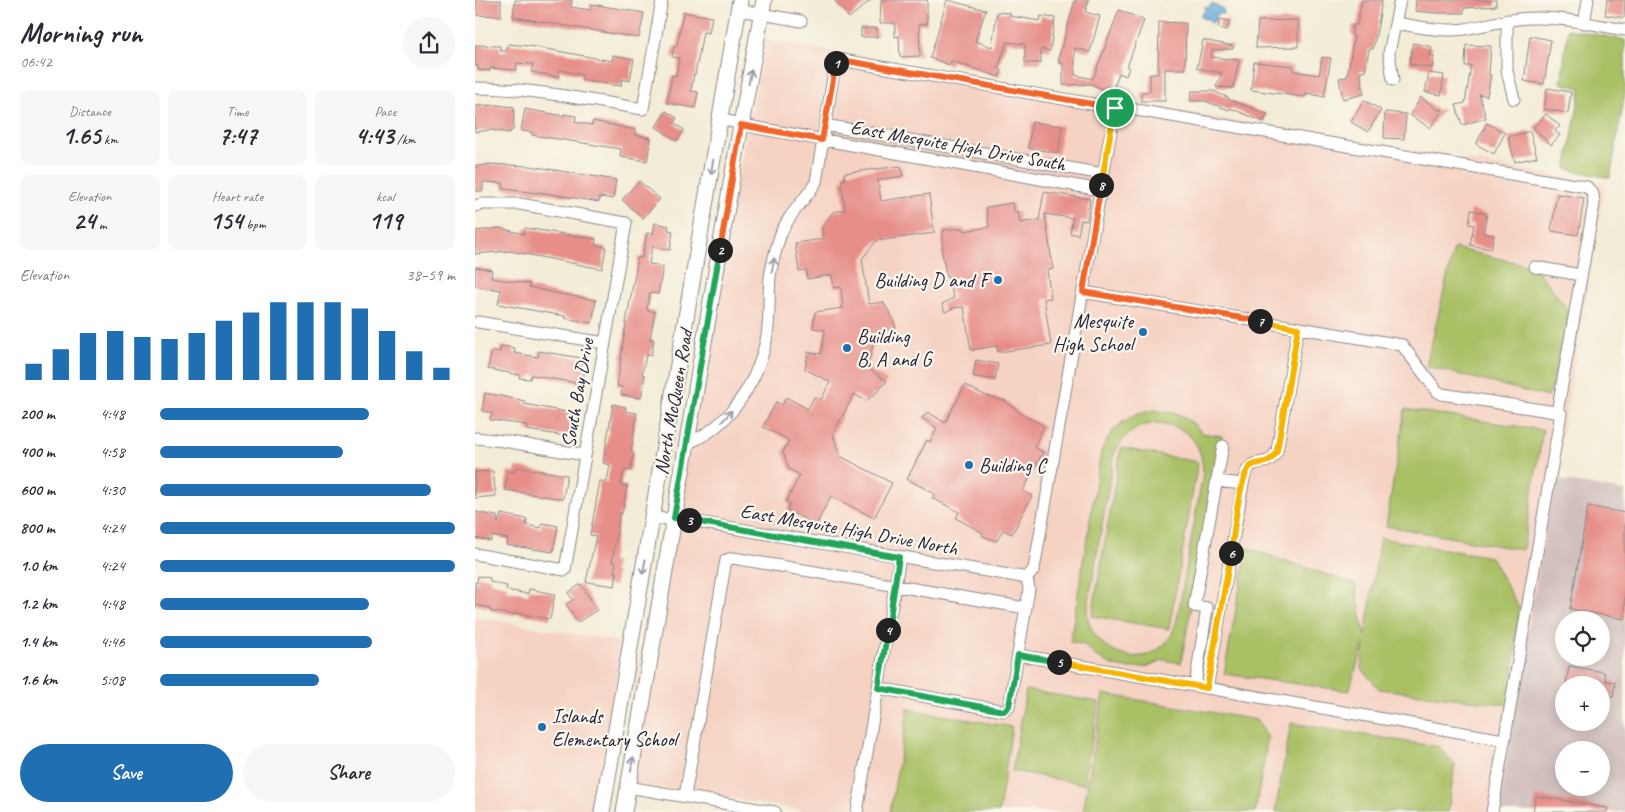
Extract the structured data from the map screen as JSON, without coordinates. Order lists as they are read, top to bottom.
{
  "streets": {
    "main road": ["North McQueen Road"],
    "street": ["East Mesquite High Drive South", "South Bay Drive", "East Mesquite High Drive North"]
  },
  "crossings": [
    ["East Mesquite High Drive South", "North McQueen Road"],
    ["North McQueen Road", "East Mesquite High Drive North"]
  ],
  "places": [
    "Building D and F",
    "Mesquite High School",
    "Building B, A and G",
    "Building C",
    "Islands Elementary School"
  ],
  "page": {
    "heading": ["Morning run", "06:42"],
    "pins": [
      "1",
      "8",
      "2",
      "7",
      "3",
      "6",
      "4",
      "5"
    ],
    "stats": [
      ["Distance", "1.65 km"],
      ["Time", "7:47"],
      ["Pace", "4:43 /km"],
      ["Elevation", "24 m"],
      ["Heart rate", "154 bpm"],
      ["kcal", "119"]
    ],
    "chart": ["Elevation", "38–59 m"],
    "list": [
      {
        "name": "200 m",
        "note": "4:48"
      },
      {
        "name": "400 m",
        "note": "4:58"
      },
      {
        "name": "600 m",
        "note": "4:30"
      },
      {
        "name": "800 m",
        "note": "4:24"
      },
      {
        "name": "1.0 km",
        "note": "4:24"
      },
      {
        "name": "1.2 km",
        "note": "4:48"
      },
      {
        "name": "1.4 km",
        "note": "4:46"
      },
      {
        "name": "1.6 km",
        "note": "5:08"
      }
    ],
    "map_buttons": ["+", "−"],
    "buttons": ["Save", "Share"]
  }
}
